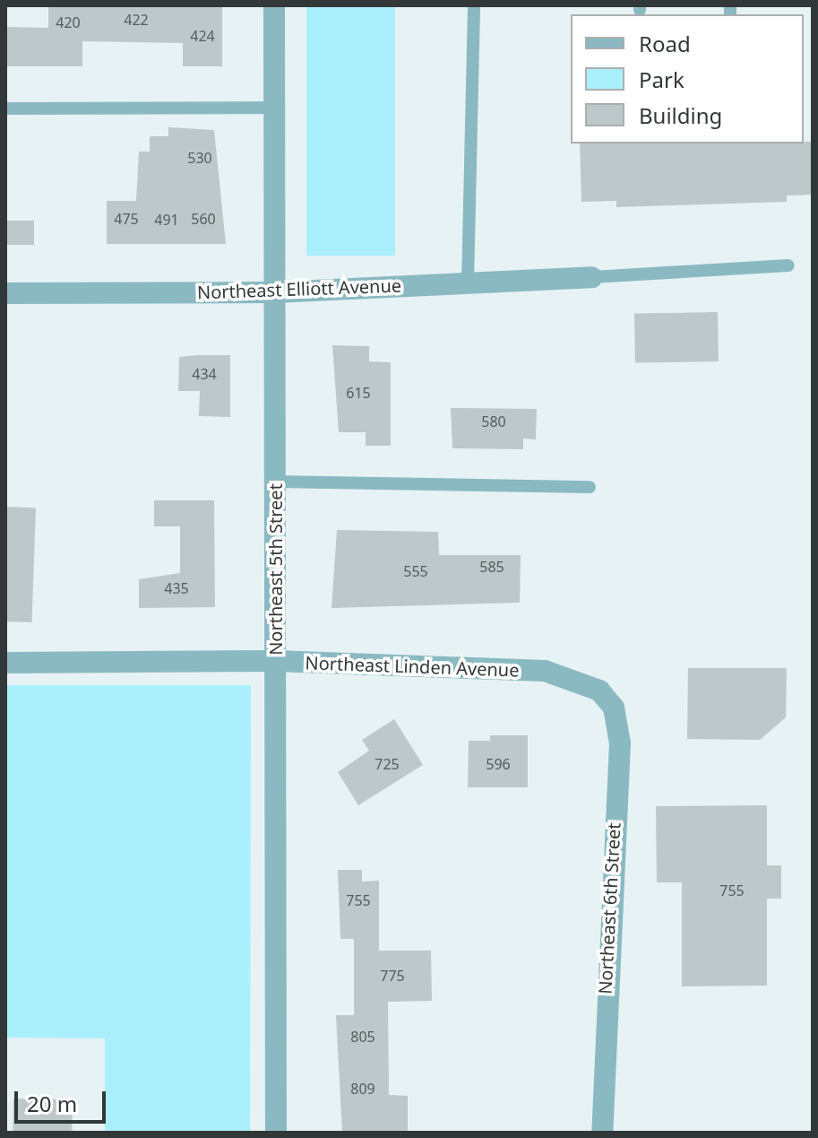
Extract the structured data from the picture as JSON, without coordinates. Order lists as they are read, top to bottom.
{
  "streets": {
    "street": [
      "Northeast Elliott Avenue",
      "Northeast 5th Street",
      "Northeast Linden Avenue",
      "Northeast 6th Street"
    ]
  },
  "crossings": [
    ["Northeast Elliott Avenue", "Northeast 5th Street"],
    ["Northeast 5th Street", "Northeast Linden Avenue"],
    ["Northeast Linden Avenue", "Northeast 6th Street"]
  ],
  "house_numbers": [
    "422",
    "420",
    "424",
    "530",
    "475",
    "560",
    "491",
    "434",
    "615",
    "580",
    "585",
    "555",
    "435",
    "725",
    "596",
    "755",
    "755",
    "775",
    "805",
    "809"
  ],
  "legend": ["Road", "Park", "Building"],
  "scale_bar": "20 m"
}
